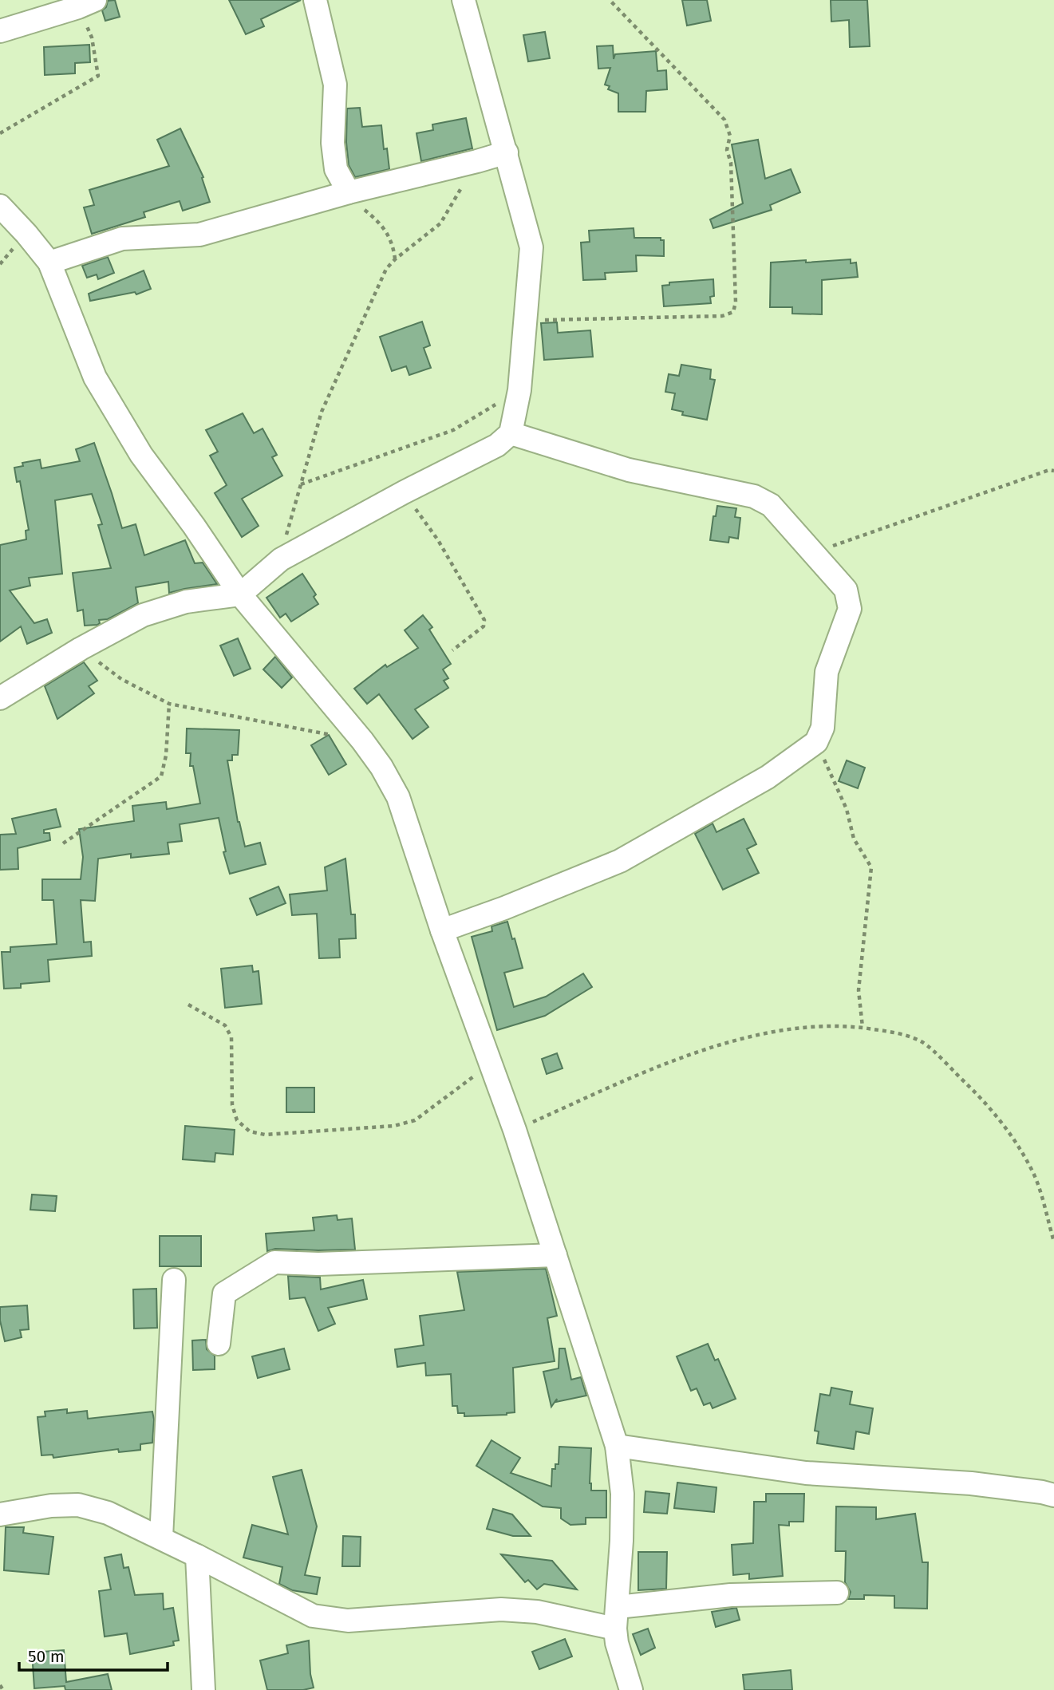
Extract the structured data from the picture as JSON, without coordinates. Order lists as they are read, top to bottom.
{
  "scale_bar": "50 m"
}
